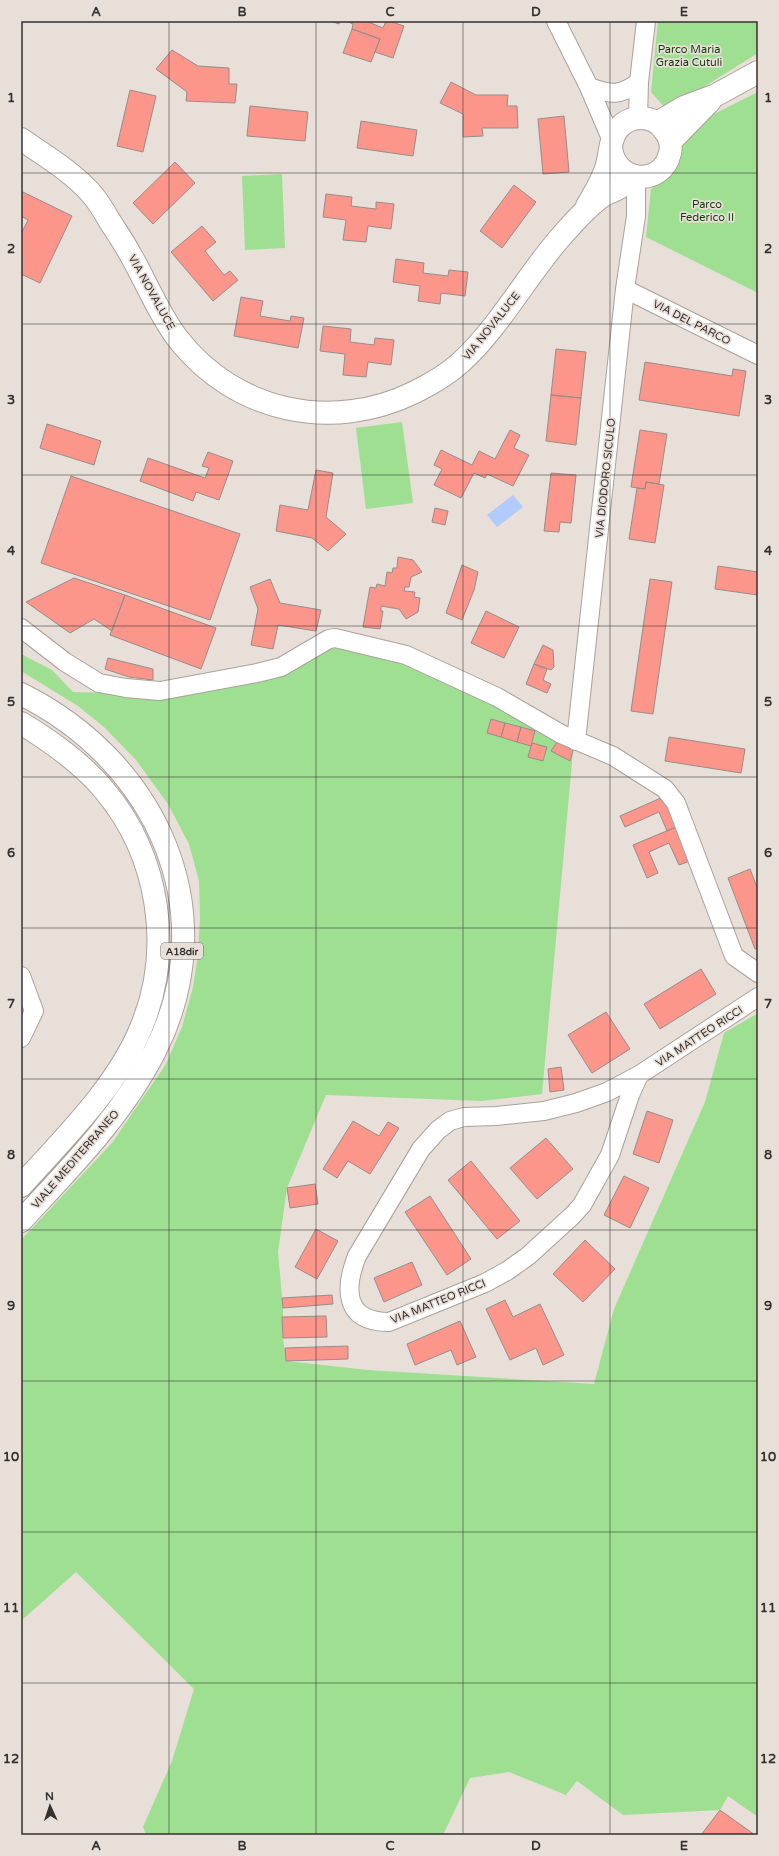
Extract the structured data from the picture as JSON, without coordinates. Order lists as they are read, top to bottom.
{
  "streets": {
    "main road": ["VIA NOVALUCE", "A18dir", "VIALE MEDITERRANEO"],
    "street": ["VIA DEL PARCO", "VIA DIODORO SICULO", "VIA MATTEO RICCI"]
  },
  "crossings": [
    ["VIA DEL PARCO", "VIA DIODORO SICULO"]
  ],
  "parks": ["Parco Maria Grazia Cutuli", "Parco Federico II"],
  "north": "top",
  "grid": {
    "columns": [
      "A",
      "B",
      "C",
      "D",
      "E"
    ],
    "rows": [
      "1",
      "2",
      "3",
      "4",
      "5",
      "6",
      "7",
      "8",
      "9",
      "10",
      "11",
      "12"
    ]
  }
}
